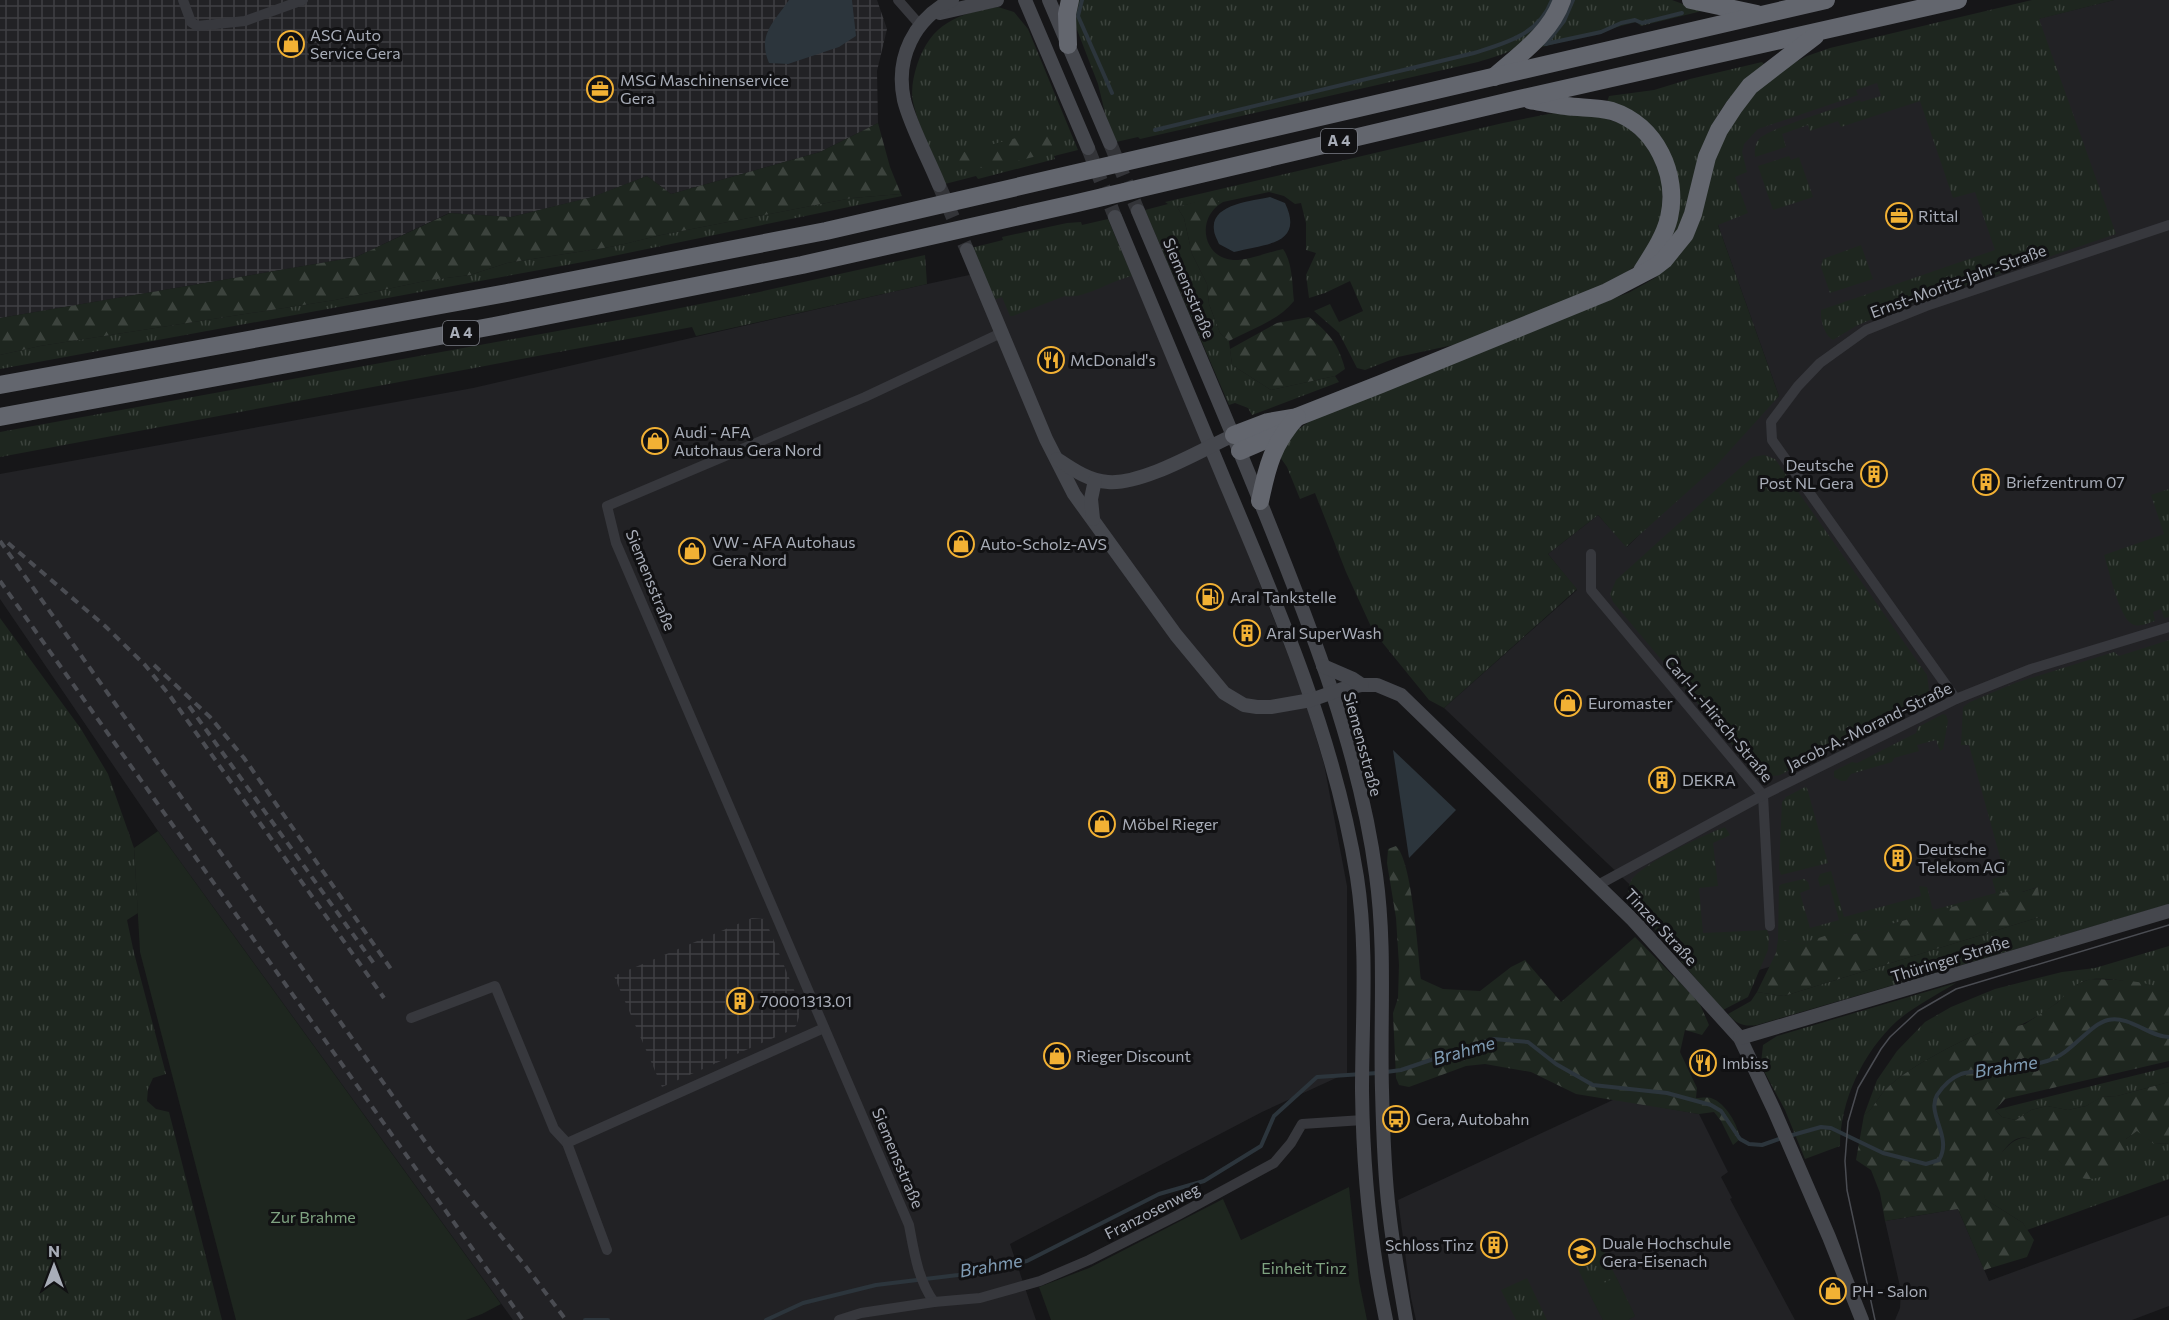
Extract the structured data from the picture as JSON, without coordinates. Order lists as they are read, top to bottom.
{
  "streets": {
    "highway": ["A 4"],
    "main road": ["Siemensstraße", "Tinzer Straße", "Thüringer Straße"],
    "street": [
      "Ernst-Moritz-Jahr-Straße",
      "Carl-L.-Hirsch-Straße",
      "Jacob-A.-Morand-Straße",
      "Franzosenweg"
    ]
  },
  "crossings": [
    ["Ernst-Moritz-Jahr-Straße", "Jacob-A.-Morand-Straße"],
    ["Siemensstraße", "Tinzer Straße"],
    ["Siemensstraße", "Franzosenweg"],
    ["Carl-L.-Hirsch-Straße", "Jacob-A.-Morand-Straße"],
    ["Jacob-A.-Morand-Straße", "Tinzer Straße"],
    ["Tinzer Straße", "Thüringer Straße"]
  ],
  "water": ["Brahme"],
  "parks": ["Zur Brahme", "Einheit Tinz"],
  "places": {
    "shop": [
      "ASG Auto Service Gera",
      "Audi - AFA Autohaus Gera Nord",
      "Auto-Scholz-AVS",
      "VW - AFA Autohaus Gera Nord",
      "Euromaster",
      "Möbel Rieger",
      "Rieger Discount",
      "PH - Salon"
    ],
    "office": ["MSG Maschinenservice Gera", "Rittal"],
    "restaurant": ["McDonald's", "Imbiss"],
    "building": [
      "Deutsche Post NL Gera",
      "Briefzentrum 07",
      "Aral SuperWash",
      "DEKRA",
      "Deutsche Telekom AG",
      "70001313.01",
      "Schloss Tinz"
    ],
    "fuel station": ["Aral Tankstelle"],
    "bus stop": ["Gera, Autobahn"],
    "school or university": ["Duale Hochschule Gera-Eisenach"]
  },
  "north": "top"
}
